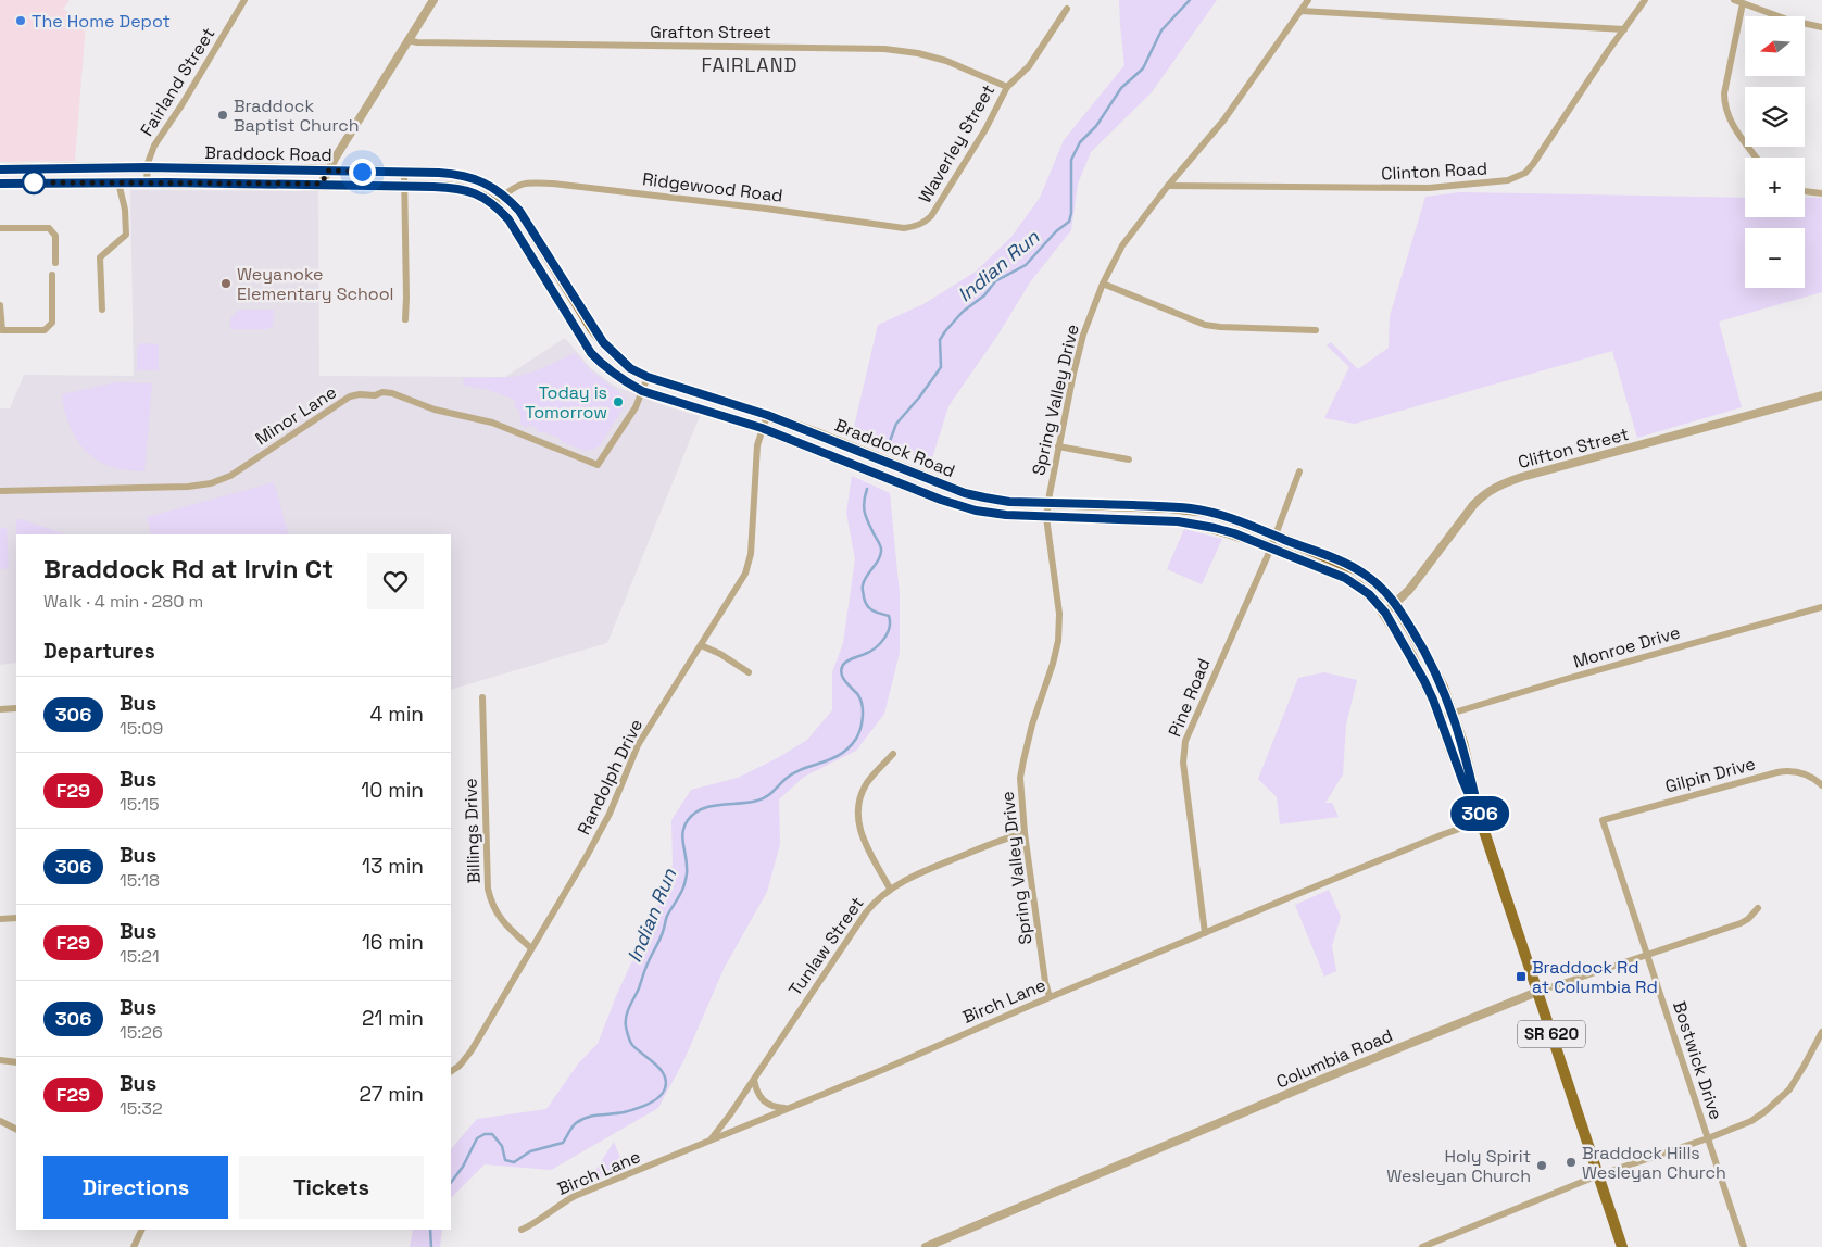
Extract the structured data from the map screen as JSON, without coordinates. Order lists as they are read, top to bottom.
{
  "streets": {
    "main road": ["Braddock Road", "SR 620"],
    "street": [
      "Grafton Street",
      "Fairland Street",
      "Waverley Street",
      "Clinton Road",
      "Ridgewood Road",
      "Spring Valley Drive",
      "Minor Lane",
      "Clifton Street",
      "Monroe Drive",
      "Pine Road",
      "Gilpin Drive",
      "Randolph Drive",
      "Billings Drive",
      "Tunlaw Street",
      "Birch Lane",
      "Columbia Road",
      "Bostwick Drive"
    ]
  },
  "crossings": [
    ["Grafton Street", "Waverley Street"],
    ["Fairland Street", "Braddock Road"],
    ["Waverley Street", "Ridgewood Road"],
    ["Braddock Road", "Ridgewood Road"],
    ["Braddock Road", "Spring Valley Drive"],
    ["Braddock Road", "Minor Lane"],
    ["Braddock Road", "Clifton Street"],
    ["Braddock Road", "Monroe Drive"],
    ["Braddock Road", "Pine Road"],
    ["Braddock Road", "Randolph Drive"],
    ["Braddock Road", "Birch Lane"],
    ["Braddock Road", "Columbia Road"],
    ["Clinton Road", "Spring Valley Drive"],
    ["Spring Valley Drive", "Tunlaw Street"],
    ["Spring Valley Drive", "Birch Lane"],
    ["Pine Road", "Birch Lane"],
    ["Gilpin Drive", "Bostwick Drive"],
    ["Randolph Drive", "Billings Drive"],
    ["Tunlaw Street", "Birch Lane"],
    ["Columbia Road", "Bostwick Drive"]
  ],
  "districts": ["FAIRLAND"],
  "water": ["Indian Run"],
  "places": {
    "other": [
      "The Home Depot",
      "Braddock Baptist Church",
      "Weyanoke Elementary School",
      "Today is Tomorrow",
      "Braddock Hills Wesleyan Church",
      "Holy Spirit Wesleyan Church"
    ],
    "transit": ["Braddock Rd at Columbia Rd"]
  },
  "lines": ["bus line 306"],
  "north": "left",
  "page": {
    "on_map": "306",
    "map_buttons": ["+", "−"],
    "heading": [
      ["Braddock Rd at Irvin Ct", "Walk · 4 min · 280 m"],
      "Departures"
    ],
    "list": [
      {
        "mark": "306",
        "name": "Bus",
        "note": "15:09",
        "value": "4 min"
      },
      {
        "mark": "F29",
        "name": "Bus",
        "note": "15:15",
        "value": "10 min"
      },
      {
        "mark": "306",
        "name": "Bus",
        "note": "15:18",
        "value": "13 min"
      },
      {
        "mark": "F29",
        "name": "Bus",
        "note": "15:21",
        "value": "16 min"
      },
      {
        "mark": "306",
        "name": "Bus",
        "note": "15:26",
        "value": "21 min"
      },
      {
        "mark": "F29",
        "name": "Bus",
        "note": "15:32",
        "value": "27 min"
      }
    ],
    "buttons": ["Directions", "Tickets"]
  }
}
